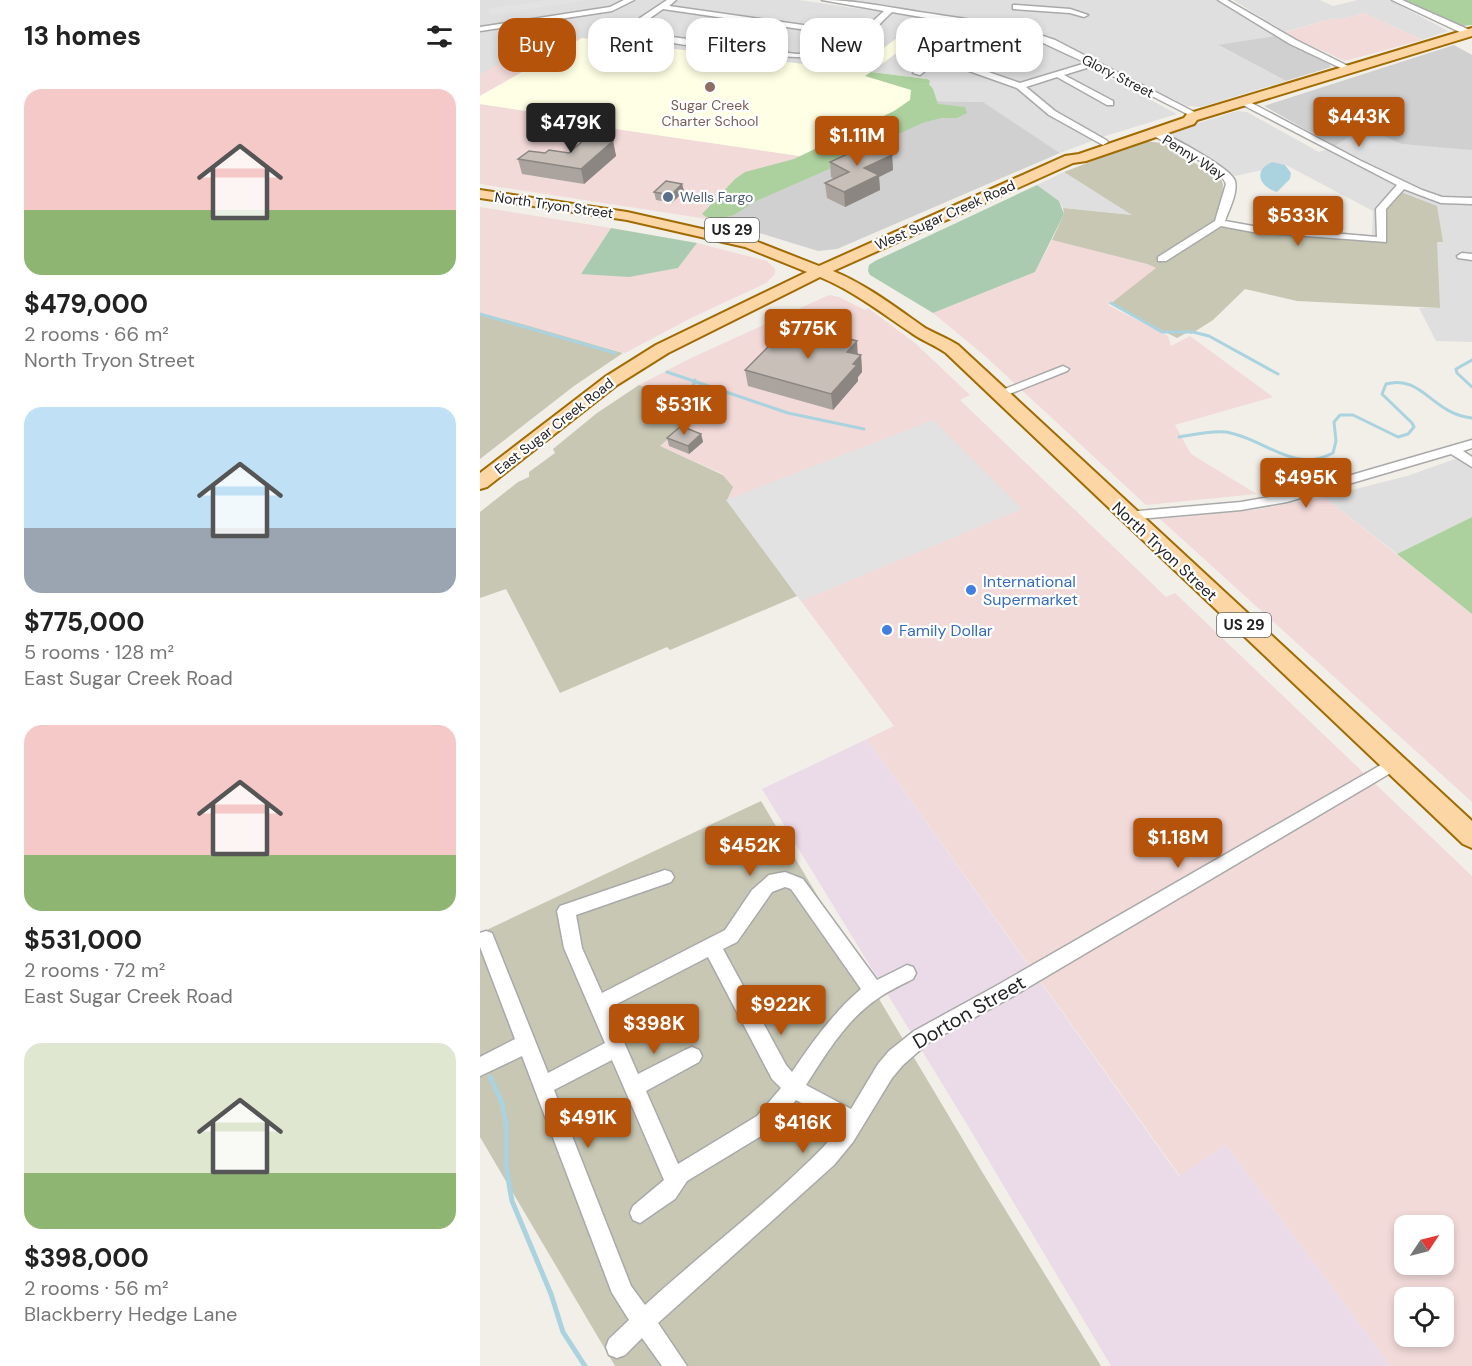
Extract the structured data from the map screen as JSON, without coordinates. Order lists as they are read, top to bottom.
{
  "streets": {
    "main road": [
      "North Tryon Street",
      "West Sugar Creek Road",
      "US 29",
      "East Sugar Creek Road"
    ],
    "street": ["Glory Street", "Penny Way", "Dorton Street"]
  },
  "crossings": [
    ["Glory Street", "West Sugar Creek Road"],
    ["Penny Way", "West Sugar Creek Road"],
    ["North Tryon Street", "West Sugar Creek Road"],
    ["North Tryon Street", "East Sugar Creek Road"],
    ["North Tryon Street", "Dorton Street"],
    ["West Sugar Creek Road", "East Sugar Creek Road"]
  ],
  "places": [
    "Sugar Creek Charter School",
    "Wells Fargo",
    "International Supermarket",
    "Family Dollar"
  ],
  "north": "top right",
  "page": {
    "heading": "13 homes",
    "chip": [
      "Buy",
      "Rent",
      "Filters",
      "New",
      "Apartment"
    ],
    "list": [
      {
        "name": "$479,000",
        "note": "2 rooms · 66 m² · North Tryon Street"
      },
      {
        "name": "$775,000",
        "note": "5 rooms · 128 m² · East Sugar Creek Road"
      },
      {
        "name": "$531,000",
        "note": "2 rooms · 72 m² · East Sugar Creek Road"
      },
      {
        "name": "$398,000",
        "note": "2 rooms · 56 m² · Blackberry Hedge Lane"
      }
    ],
    "price": [
      "$443K",
      "$479K",
      "$1.11M",
      "$533K",
      "$775K",
      "$531K",
      "$495K",
      "$1.18M",
      "$452K",
      "$922K",
      "$398K",
      "$491K",
      "$416K"
    ]
  }
}
